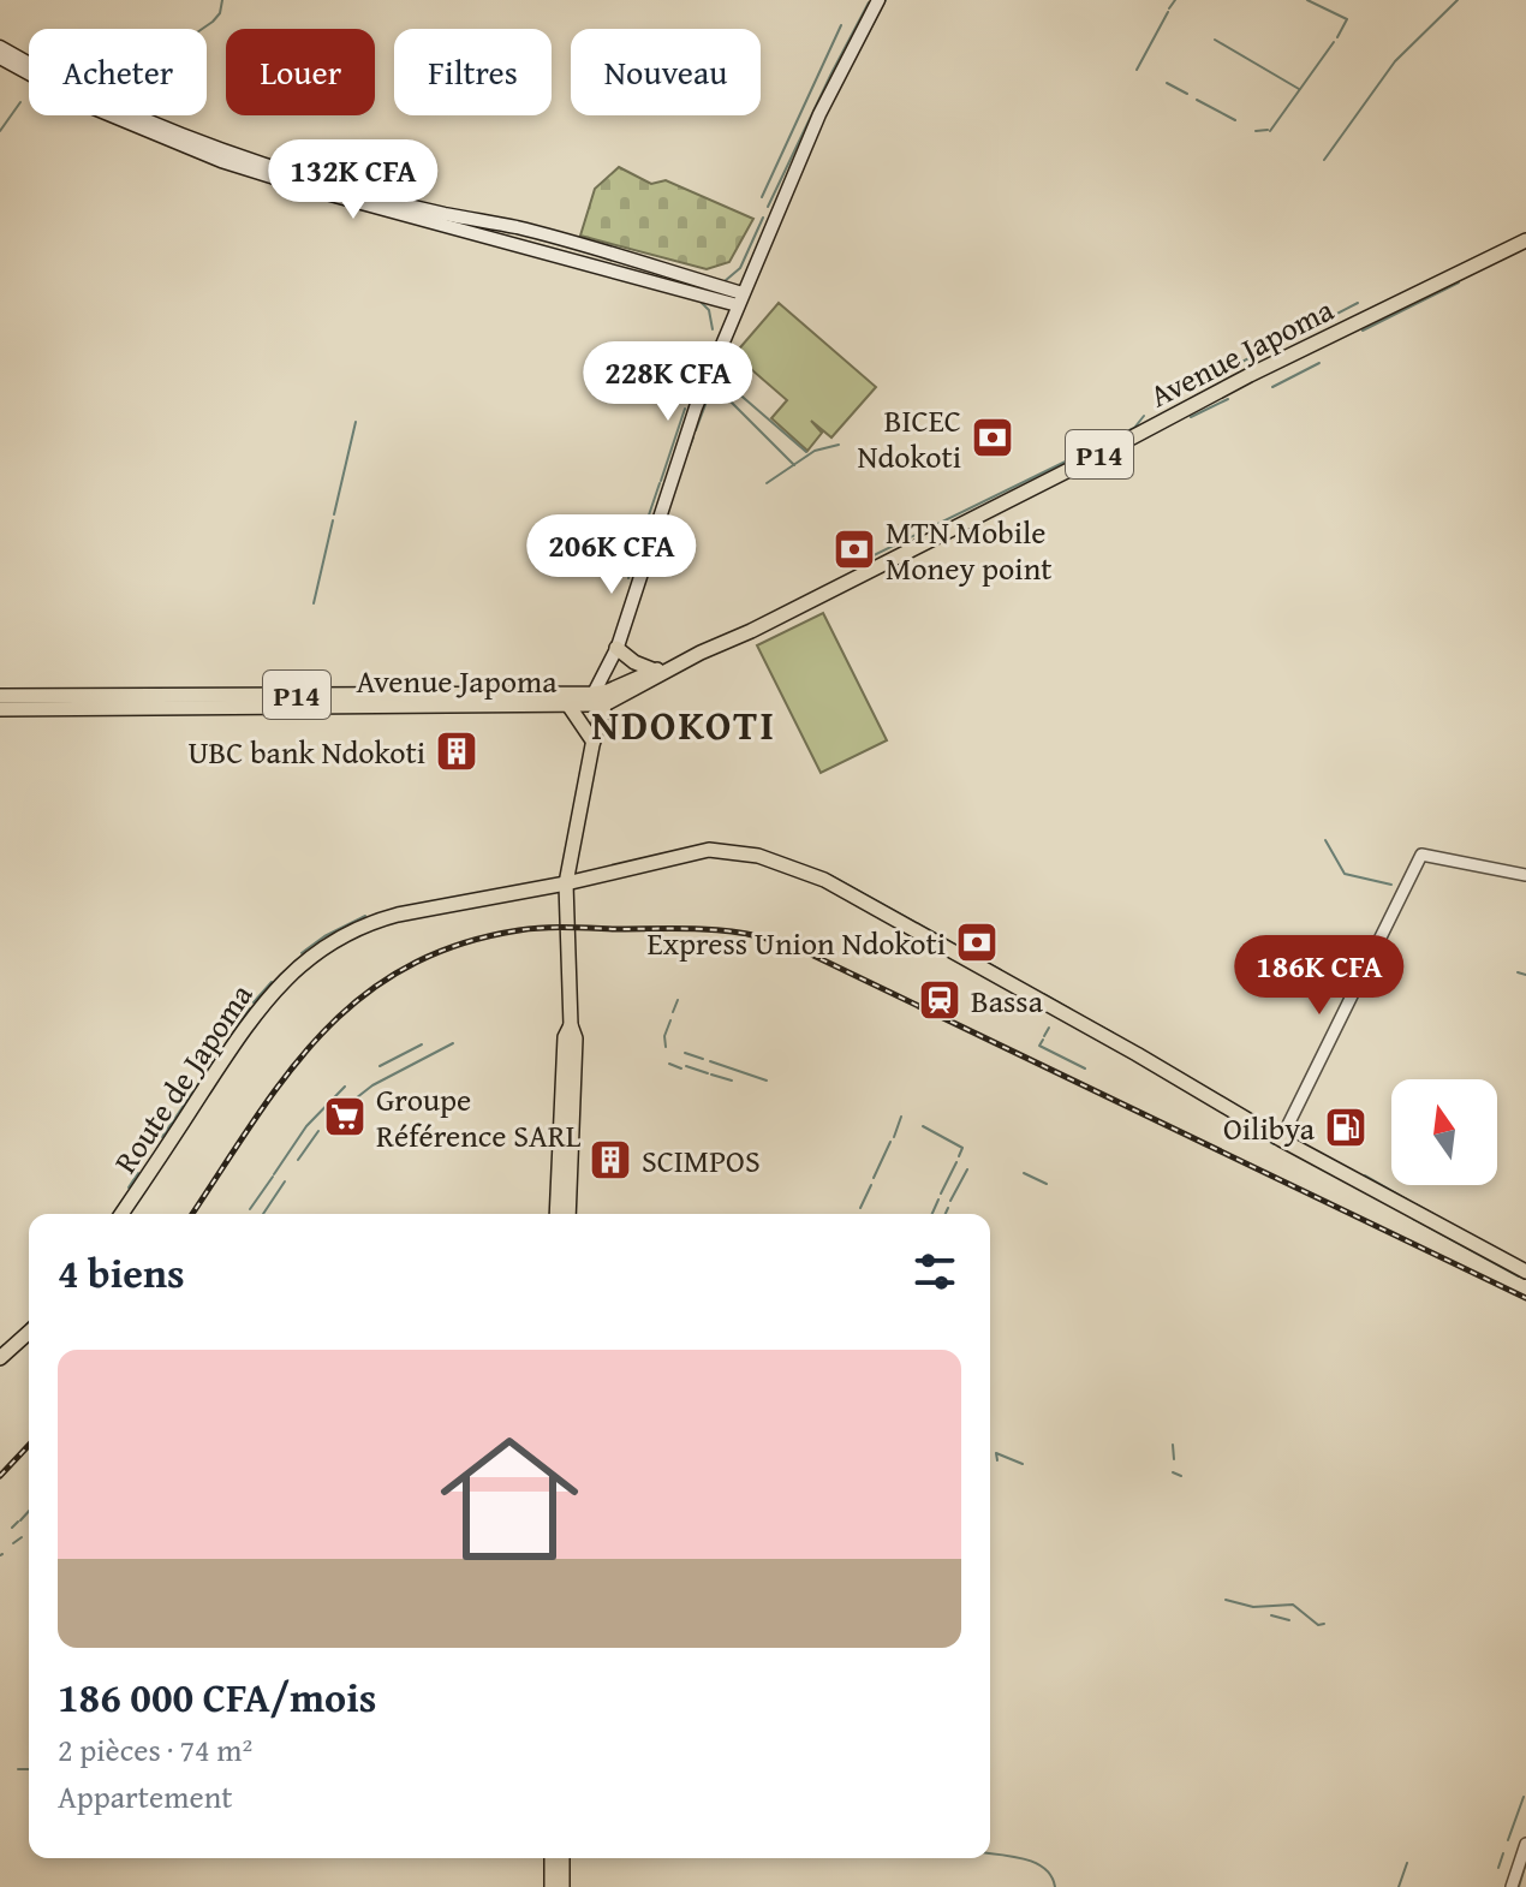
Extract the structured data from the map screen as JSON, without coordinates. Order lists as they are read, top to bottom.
{
  "streets": {
    "main road": ["Avenue Japoma", "P14", "Route de Japoma"]
  },
  "districts": ["NDOKOTI"],
  "places": {
    "bank": ["BICEC Ndokoti", "MTN Mobile Money point", "Express Union Ndokoti"],
    "building": ["UBC bank Ndokoti", "SCIMPOS"],
    "station": ["Bassa"],
    "supermarket": ["Groupe Référence SARL"],
    "fuel station": ["Oilibya"]
  },
  "north": "top",
  "page": {
    "chip": [
      "Acheter",
      "Louer",
      "Filtres",
      "Nouveau"
    ],
    "price": [
      "132K CFA",
      "228K CFA",
      "206K CFA",
      "186K CFA"
    ],
    "heading": "4 biens",
    "list": [
      {
        "name": "186 000 CFA/mois",
        "note": "2 pièces · 74 m² · Appartement"
      }
    ]
  }
}
